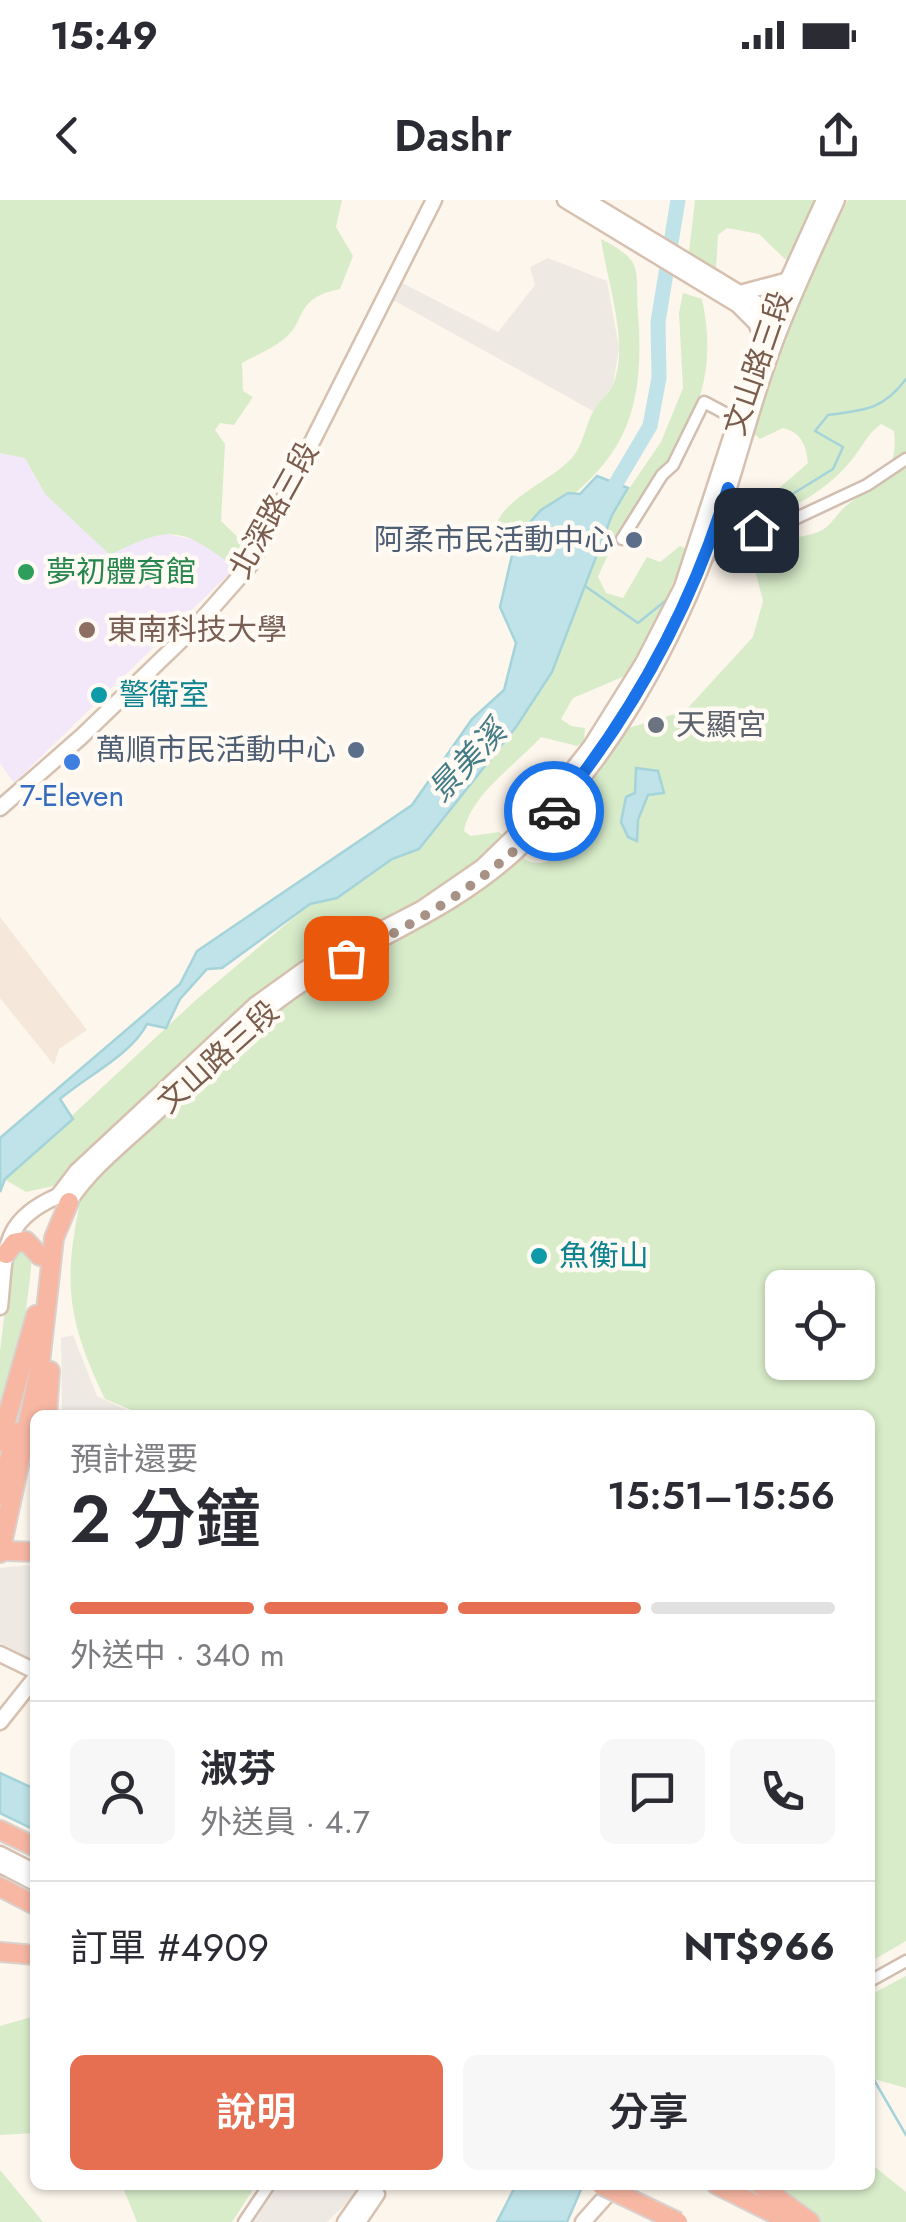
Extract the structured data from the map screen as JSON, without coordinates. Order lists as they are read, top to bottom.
{
  "streets": {
    "main road": ["文山路三段", "北深路三段"]
  },
  "water": ["景美溪"],
  "places": [
    "阿柔市民活動中心",
    "夢初體育館",
    "東南科技大學",
    "警衛室",
    "天顯宮",
    "萬順市民活動中心",
    "7-Eleven",
    "魚衡山"
  ],
  "page": {
    "status": "15:49",
    "header": "Dashr",
    "heading": ["2 分鐘", "預計還要", "15:51–15:56"],
    "panel": [
      "淑芬",
      "外送員 · 4.7",
      "訂單 #4909",
      "NT$966"
    ],
    "bar": "外送中 · 340 m",
    "buttons": ["說明", "分享"]
  }
}
